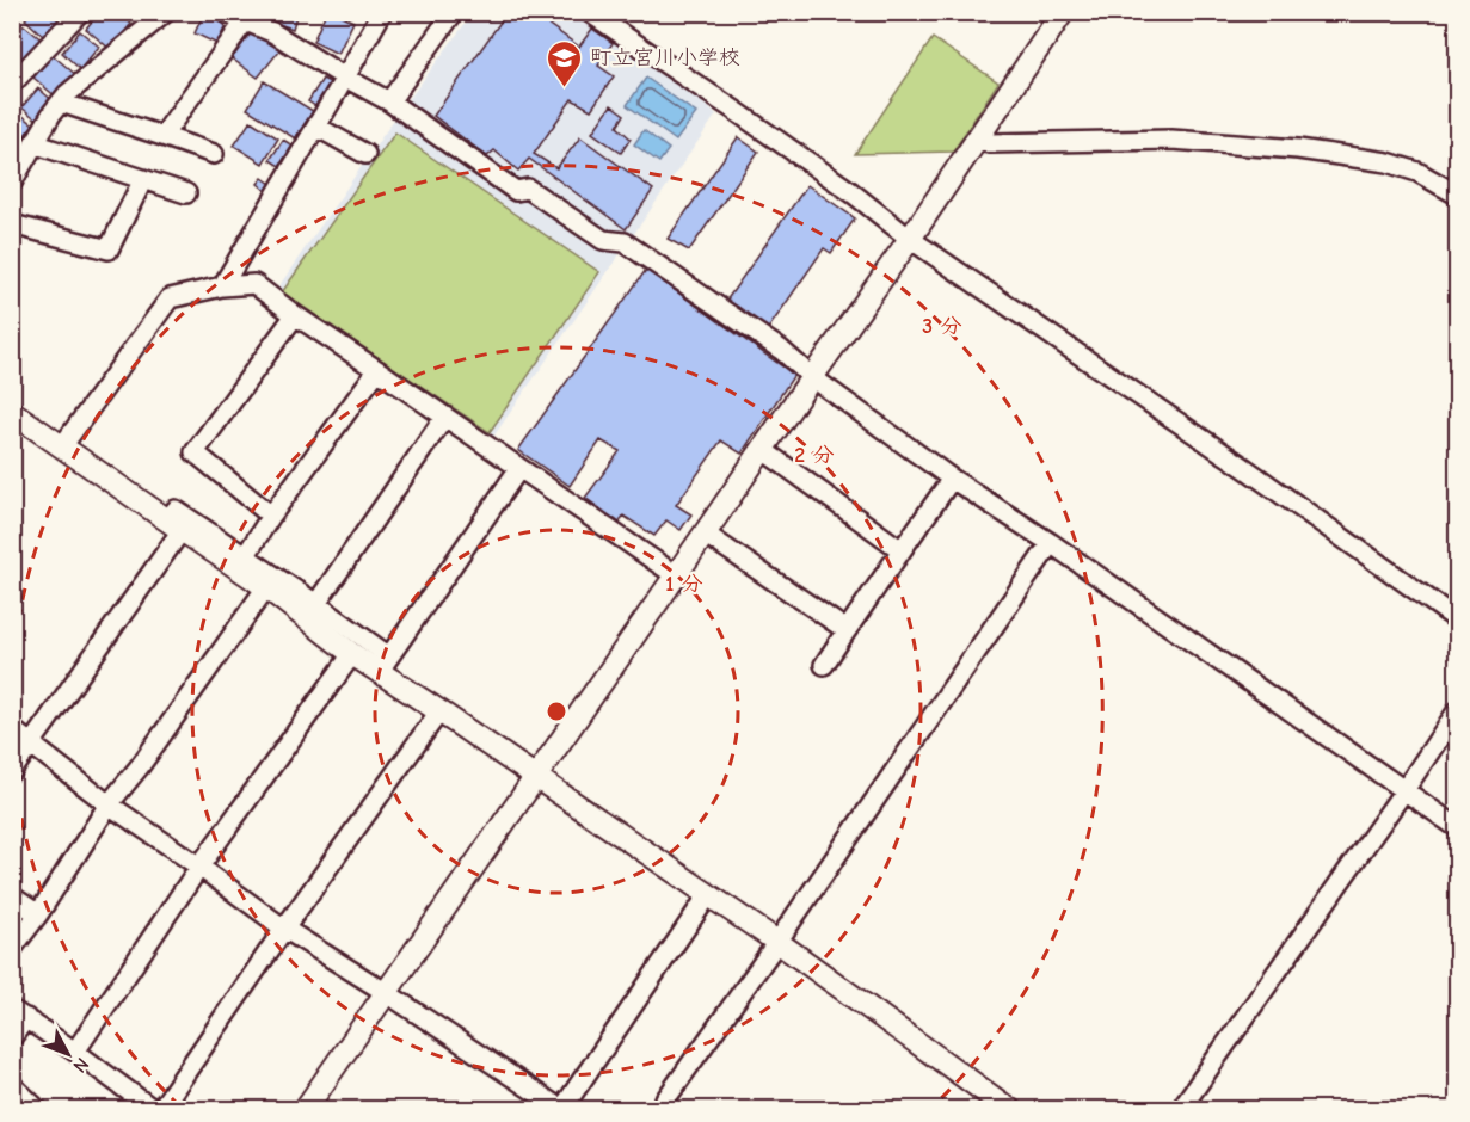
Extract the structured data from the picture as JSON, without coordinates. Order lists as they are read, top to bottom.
{
  "places": {
    "school or university": ["町立宮川小学校"]
  },
  "north": "bottom right",
  "rings": ["3 分", "2 分", "1 分"]
}
